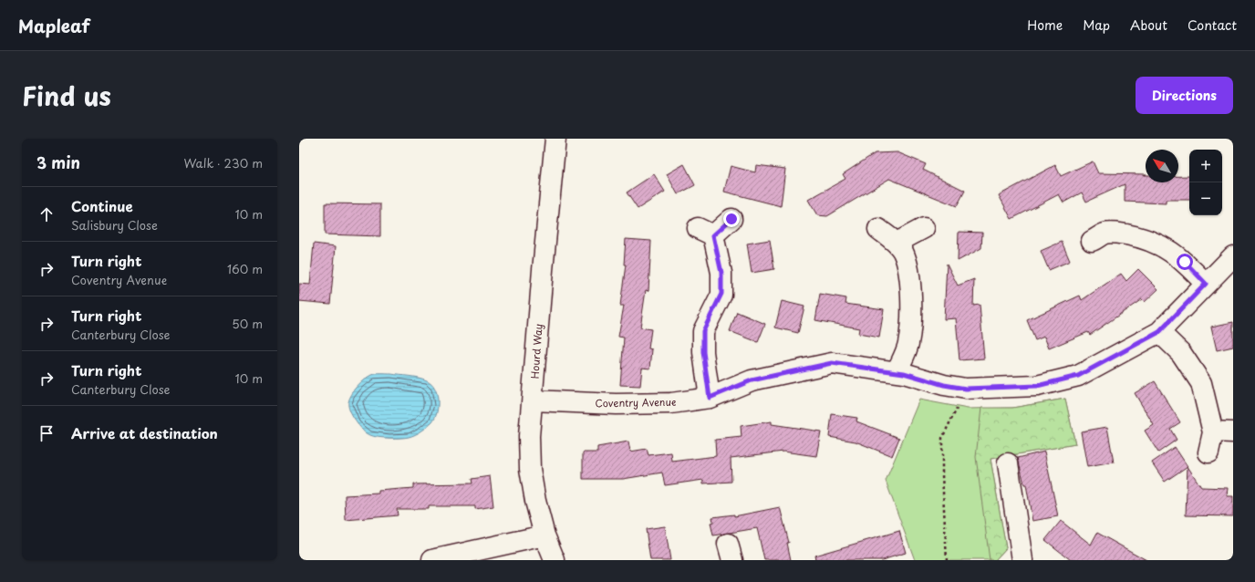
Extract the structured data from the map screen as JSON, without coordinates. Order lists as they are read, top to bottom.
{
  "streets": {
    "street": ["Hourd Way", "Coventry Avenue"]
  },
  "crossings": [
    ["Hourd Way", "Coventry Avenue"]
  ],
  "north": "top left",
  "page": {
    "header": "Mapleaf",
    "nav": [
      "Home",
      "Map",
      "About",
      "Contact"
    ],
    "title": "Find us",
    "buttons": "Directions",
    "heading": ["3 min", "Walk · 230 m"],
    "map_buttons": ["+", "−"],
    "list": [
      ["Continue", "Salisbury Close", "10 m"],
      ["Turn right", "Coventry Avenue", "160 m"],
      ["Turn right", "Canterbury Close", "50 m"],
      ["Turn right", "Canterbury Close", "10 m"],
      "Arrive at destination"
    ]
  }
}
